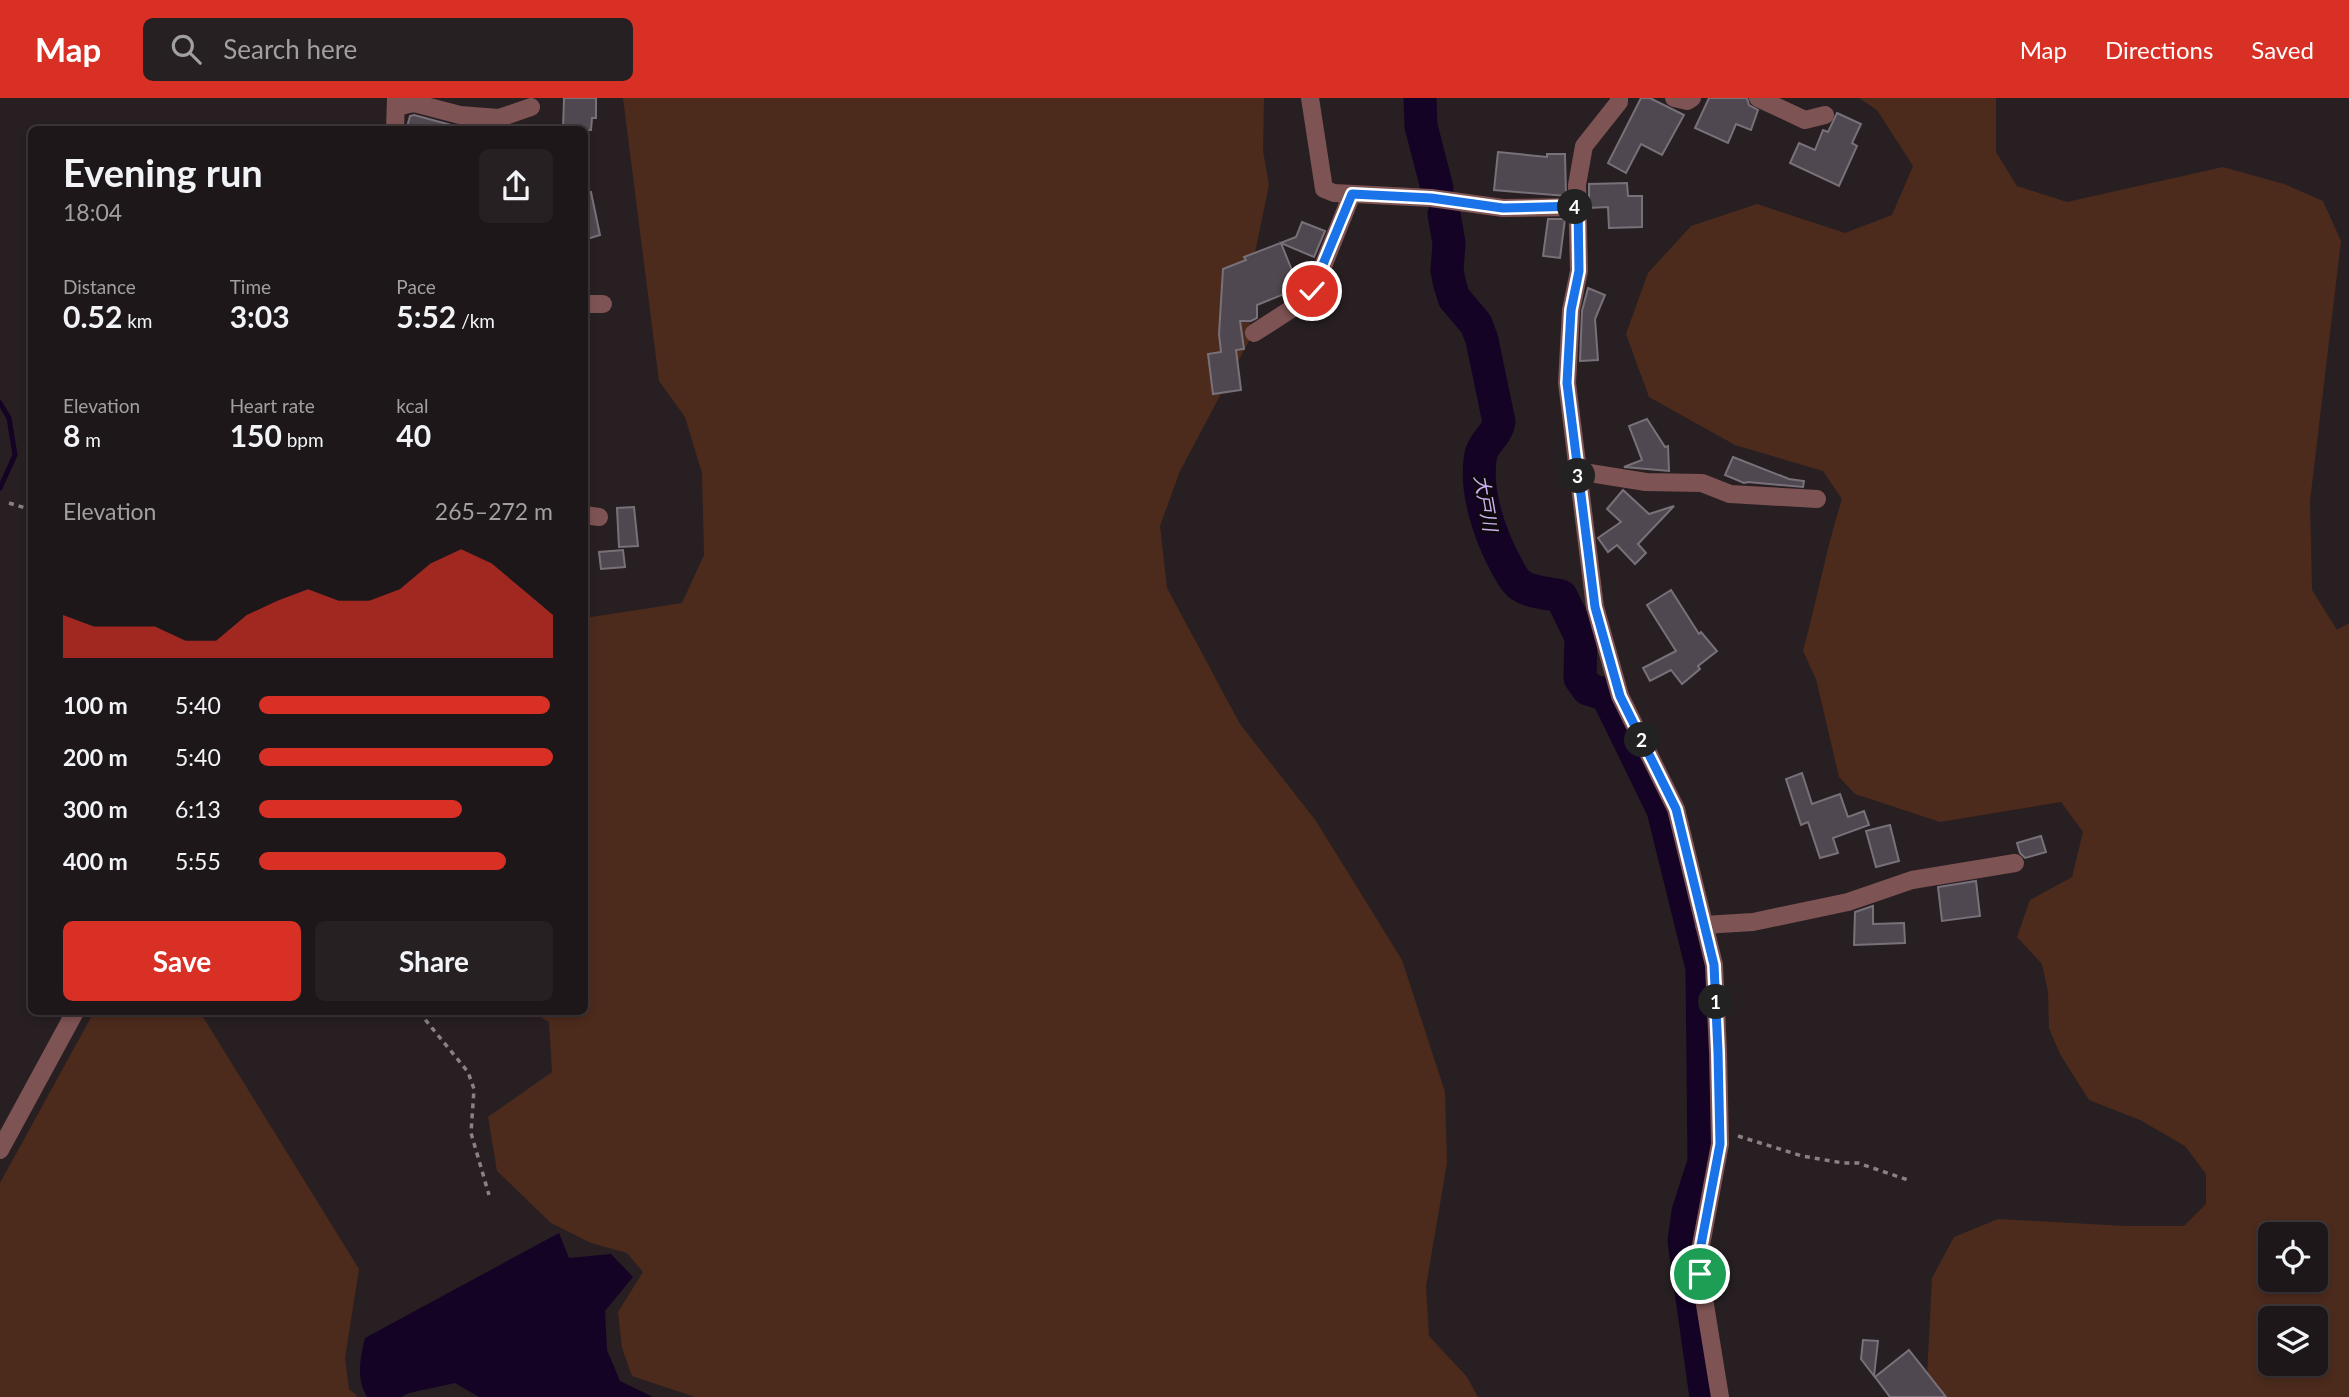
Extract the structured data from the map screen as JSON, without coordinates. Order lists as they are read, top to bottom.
{
  "water": ["大戸川"],
  "page": {
    "header": "Map",
    "search": "Search here",
    "nav": ["Map", "Directions", "Saved"],
    "heading": ["Evening run", "18:04"],
    "pins": [
      "4",
      "3",
      "2",
      "1"
    ],
    "stats": [
      ["Distance", "0.52 km"],
      ["Time", "3:03"],
      ["Pace", "5:52 /km"],
      ["Elevation", "8 m"],
      ["Heart rate", "150 bpm"],
      ["kcal", "40"]
    ],
    "chart": ["Elevation", "265–272 m"],
    "list": [
      {
        "name": "100 m",
        "note": "5:40"
      },
      {
        "name": "200 m",
        "note": "5:40"
      },
      {
        "name": "300 m",
        "note": "6:13"
      },
      {
        "name": "400 m",
        "note": "5:55"
      }
    ],
    "buttons": ["Save", "Share"]
  }
}
